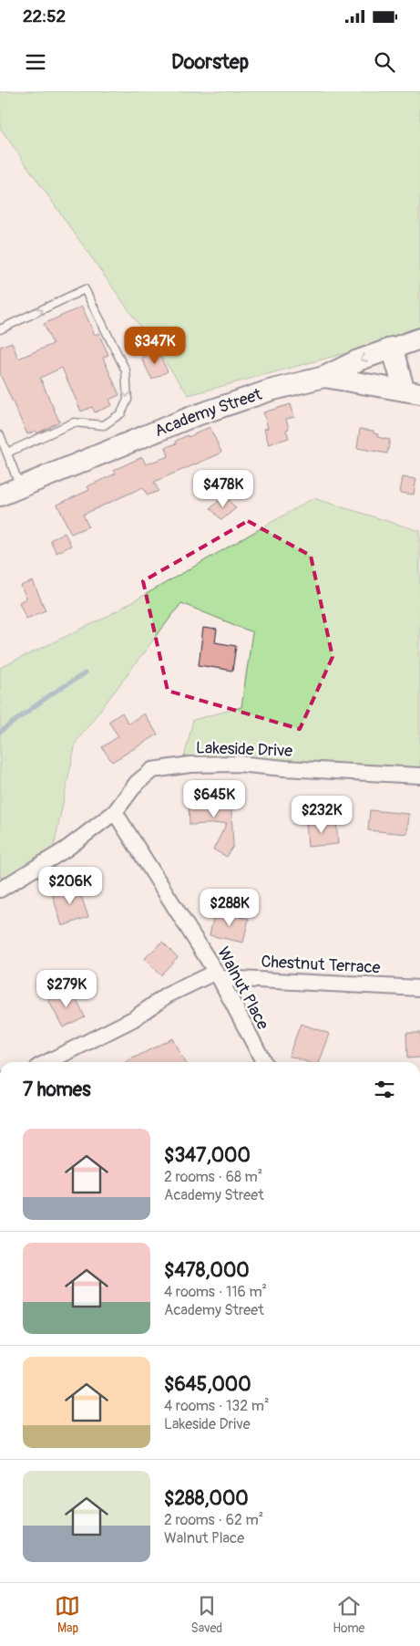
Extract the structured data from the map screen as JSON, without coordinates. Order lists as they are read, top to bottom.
{
  "streets": {
    "street": [
      "Academy Street",
      "Lakeside Drive",
      "Chestnut Terrace",
      "Walnut Place"
    ]
  },
  "crossings": [
    ["Lakeside Drive", "Walnut Place"],
    ["Chestnut Terrace", "Walnut Place"]
  ],
  "page": {
    "status": "22:52",
    "header": "Doorstep",
    "price": [
      "$347K",
      "$478K",
      "$645K",
      "$232K",
      "$206K",
      "$288K",
      "$279K"
    ],
    "heading": "7 homes",
    "list": [
      {
        "name": "$347,000",
        "note": "2 rooms · 68 m² · Academy Street"
      },
      {
        "name": "$478,000",
        "note": "4 rooms · 116 m² · Academy Street"
      },
      {
        "name": "$645,000",
        "note": "4 rooms · 132 m² · Lakeside Drive"
      },
      {
        "name": "$288,000",
        "note": "2 rooms · 62 m² · Walnut Place"
      }
    ],
    "tabs": ["Map", "Saved", "Home"]
  }
}
